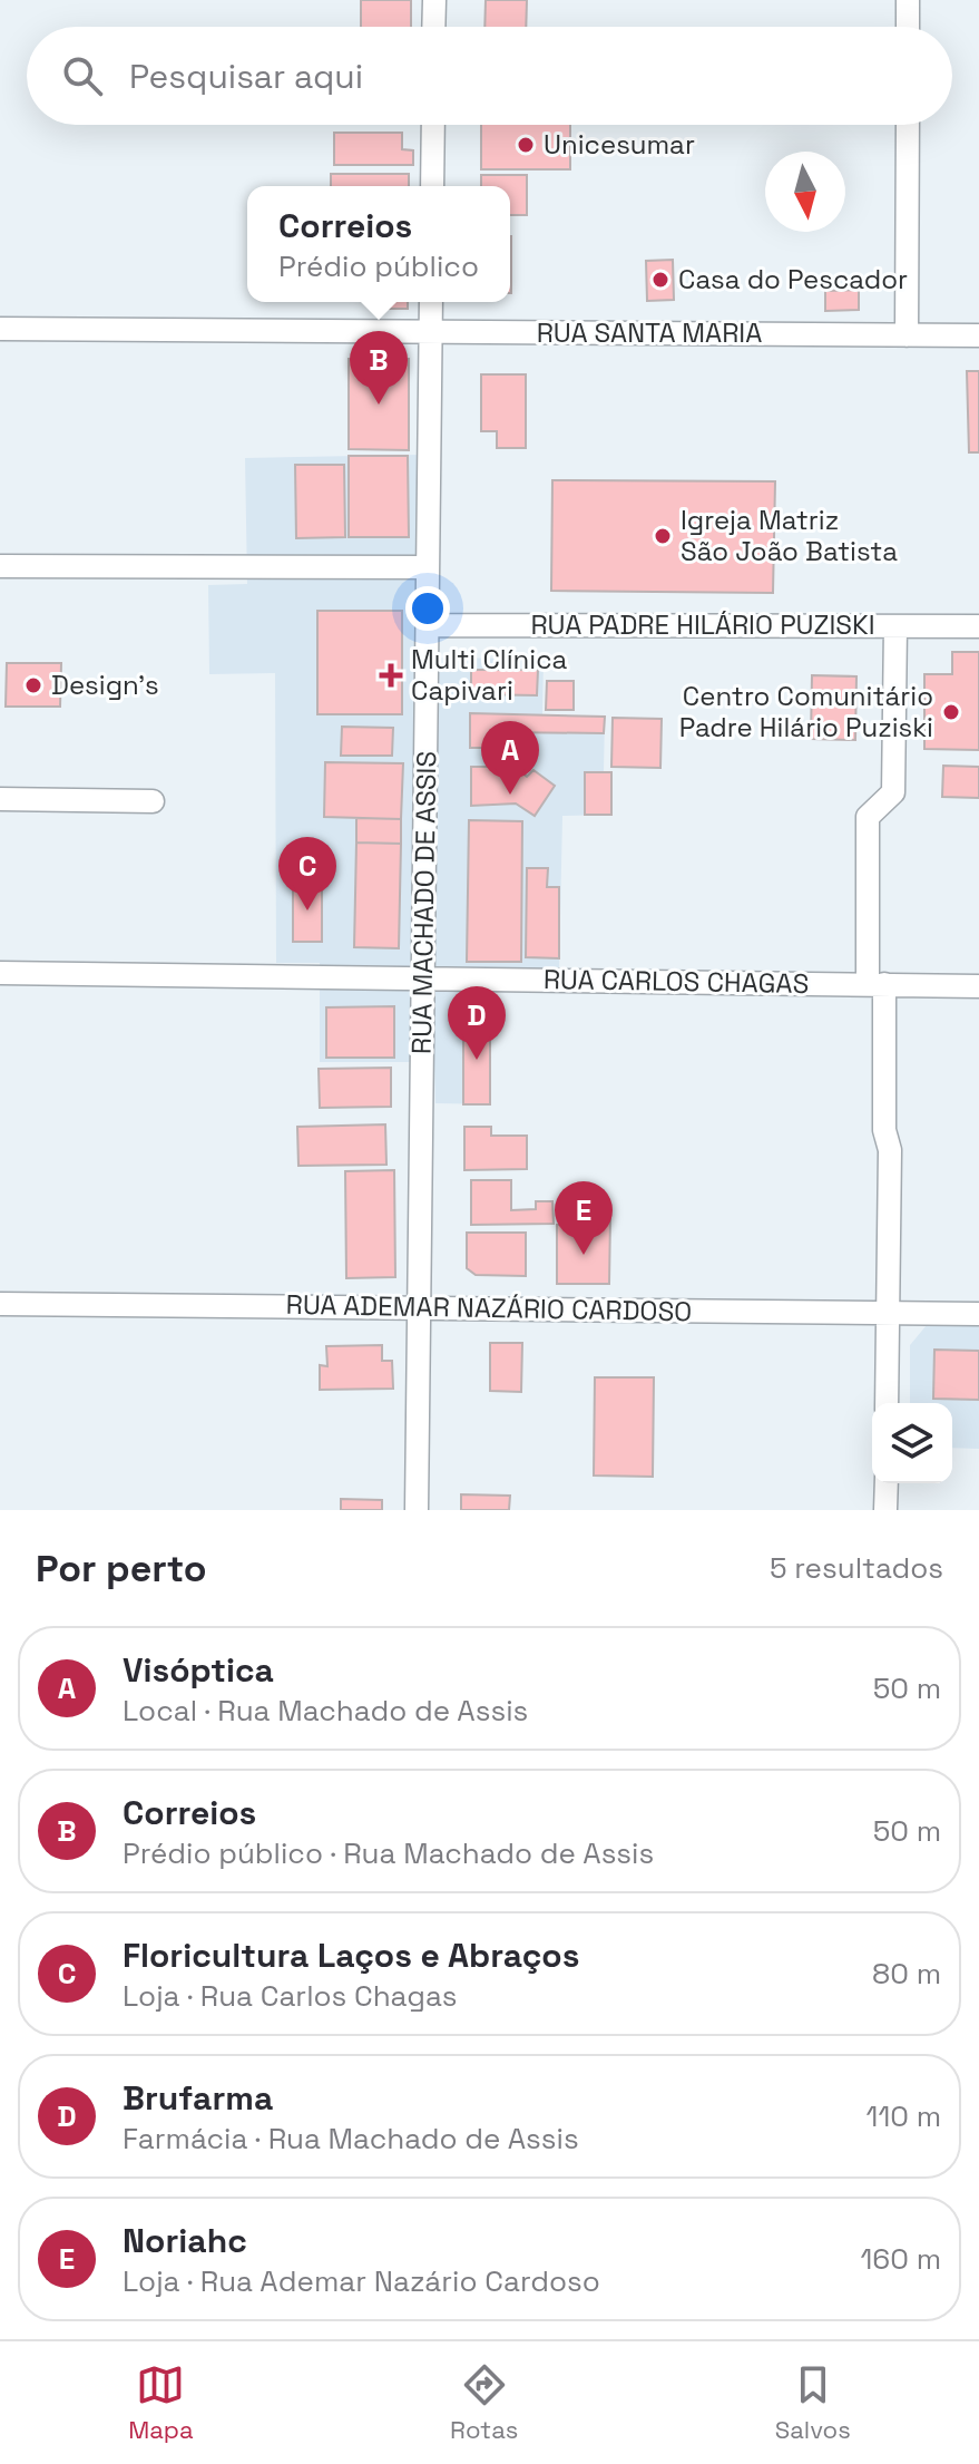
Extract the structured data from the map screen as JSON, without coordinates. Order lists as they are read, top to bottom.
{
  "streets": {
    "street": [
      "RUA SANTA MARIA",
      "RUA PADRE HILÁRIO PUZISKI",
      "RUA MACHADO DE ASSIS",
      "RUA CARLOS CHAGAS",
      "RUA ADEMAR NAZÁRIO CARDOSO"
    ]
  },
  "crossings": [
    ["RUA SANTA MARIA", "RUA MACHADO DE ASSIS"],
    ["RUA PADRE HILÁRIO PUZISKI", "RUA MACHADO DE ASSIS"],
    ["RUA MACHADO DE ASSIS", "RUA CARLOS CHAGAS"],
    ["RUA MACHADO DE ASSIS", "RUA ADEMAR NAZÁRIO CARDOSO"]
  ],
  "places": {
    "other": [
      "Unicesumar",
      "Casa do Pescador",
      "Igreja Matriz São João Batista",
      "Design's",
      "Centro Comunitário Padre Hilário Puziski"
    ],
    "health": ["Multi Clínica Capivari"]
  },
  "north": "bottom",
  "page": {
    "search": "Pesquisar aqui",
    "popup": ["Correios", "Prédio público"],
    "pins": [
      "B",
      "A",
      "C",
      "D",
      "E"
    ],
    "heading": ["Por perto", "5 resultados"],
    "list": [
      {
        "mark": "A",
        "name": "Visóptica",
        "note": "Local · Rua Machado de Assis",
        "value": "50 m"
      },
      {
        "mark": "B",
        "name": "Correios",
        "note": "Prédio público · Rua Machado de Assis",
        "value": "50 m"
      },
      {
        "mark": "C",
        "name": "Floricultura Laços e Abraços",
        "note": "Loja · Rua Carlos Chagas",
        "value": "80 m"
      },
      {
        "mark": "D",
        "name": "Brufarma",
        "note": "Farmácia · Rua Machado de Assis",
        "value": "110 m"
      },
      {
        "mark": "E",
        "name": "Noriahc",
        "note": "Loja · Rua Ademar Nazário Cardoso",
        "value": "160 m"
      }
    ],
    "nav": ["Mapa", "Rotas", "Salvos"]
  }
}
